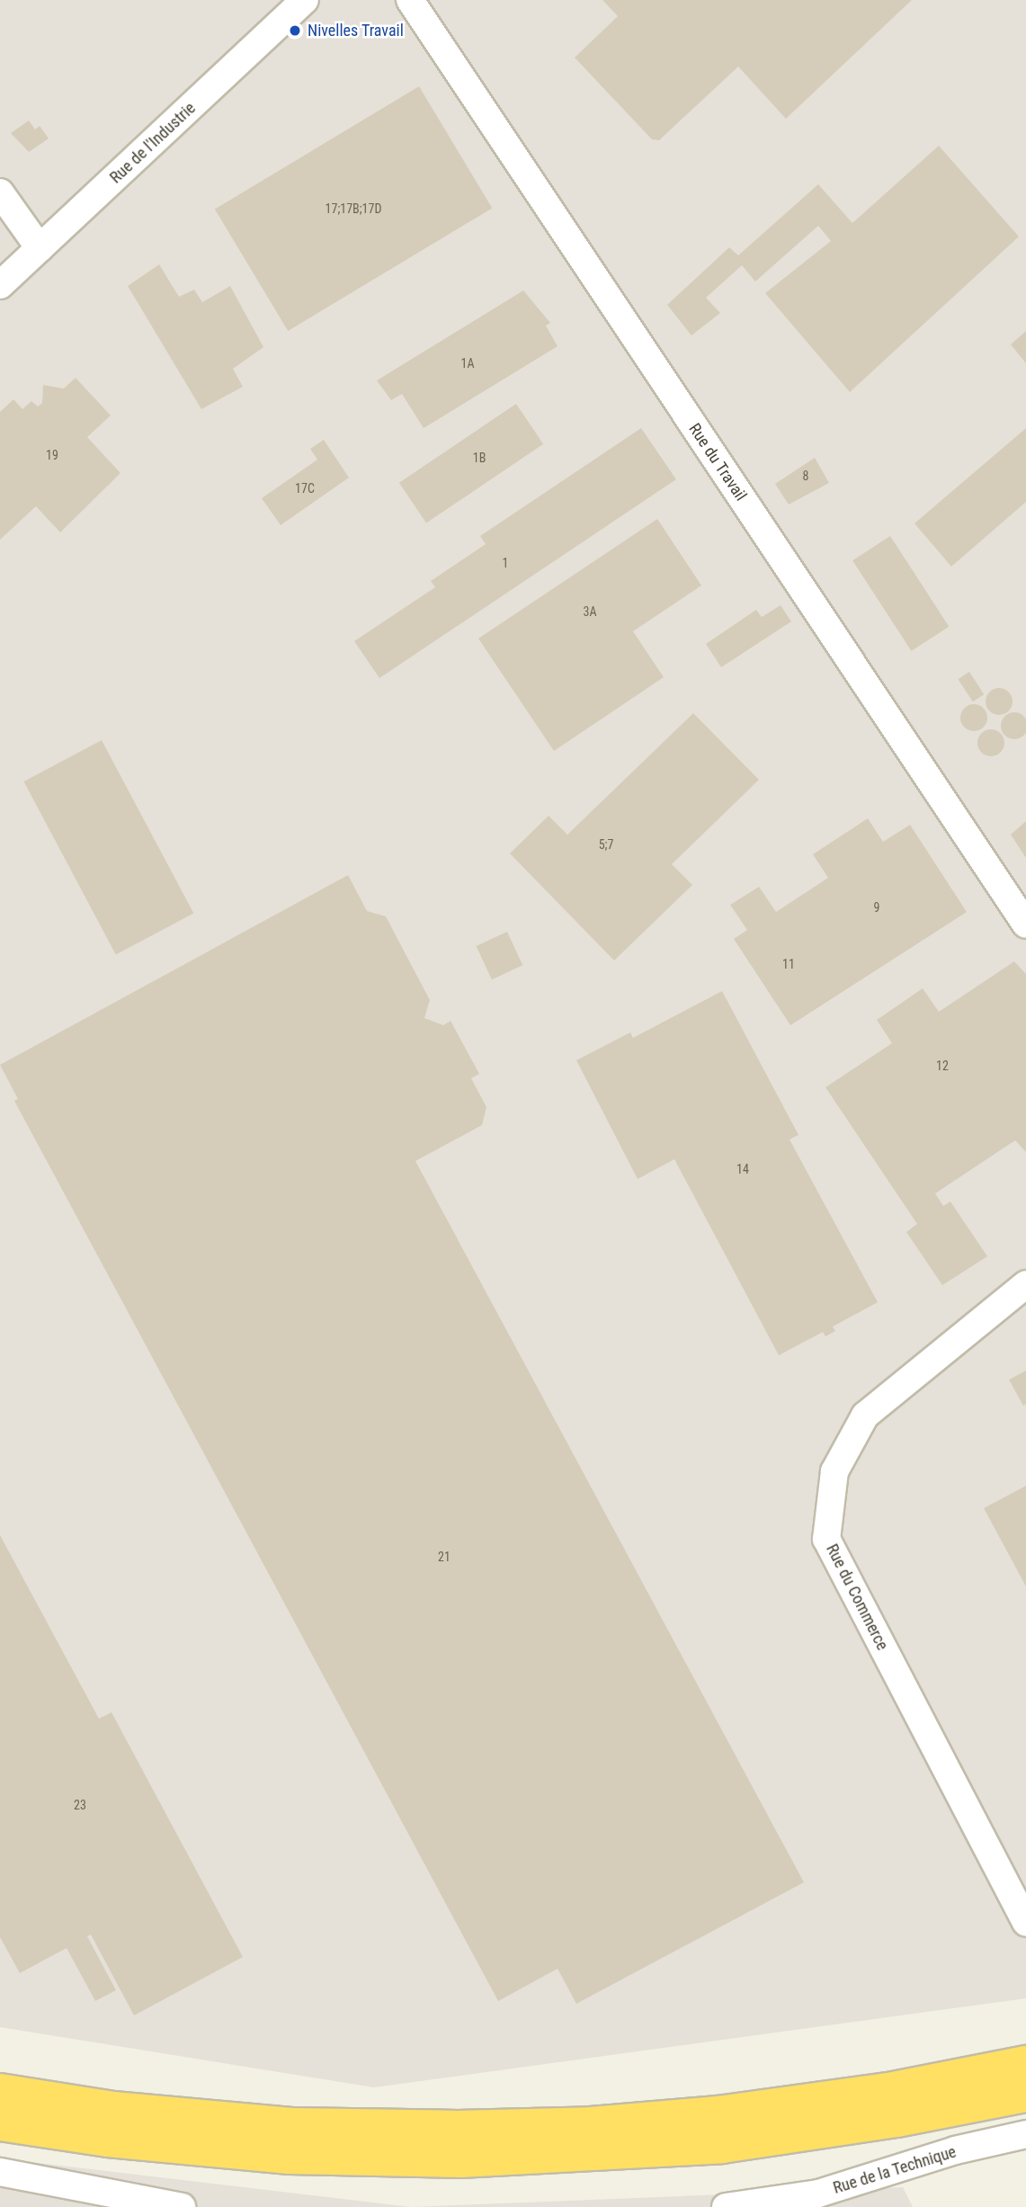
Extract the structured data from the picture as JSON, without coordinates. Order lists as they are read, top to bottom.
{
  "streets": {
    "street": [
      "Rue de l'Industrie",
      "Rue du Travail",
      "Rue du Commerce",
      "Rue de la Technique"
    ]
  },
  "places": ["Nivelles Travail"],
  "house_numbers": [
    "17;17B;17D",
    "1A",
    "19",
    "1B",
    "8",
    "17C",
    "1",
    "3A",
    "5;7",
    "9",
    "11",
    "12",
    "14",
    "21",
    "23"
  ]
}
